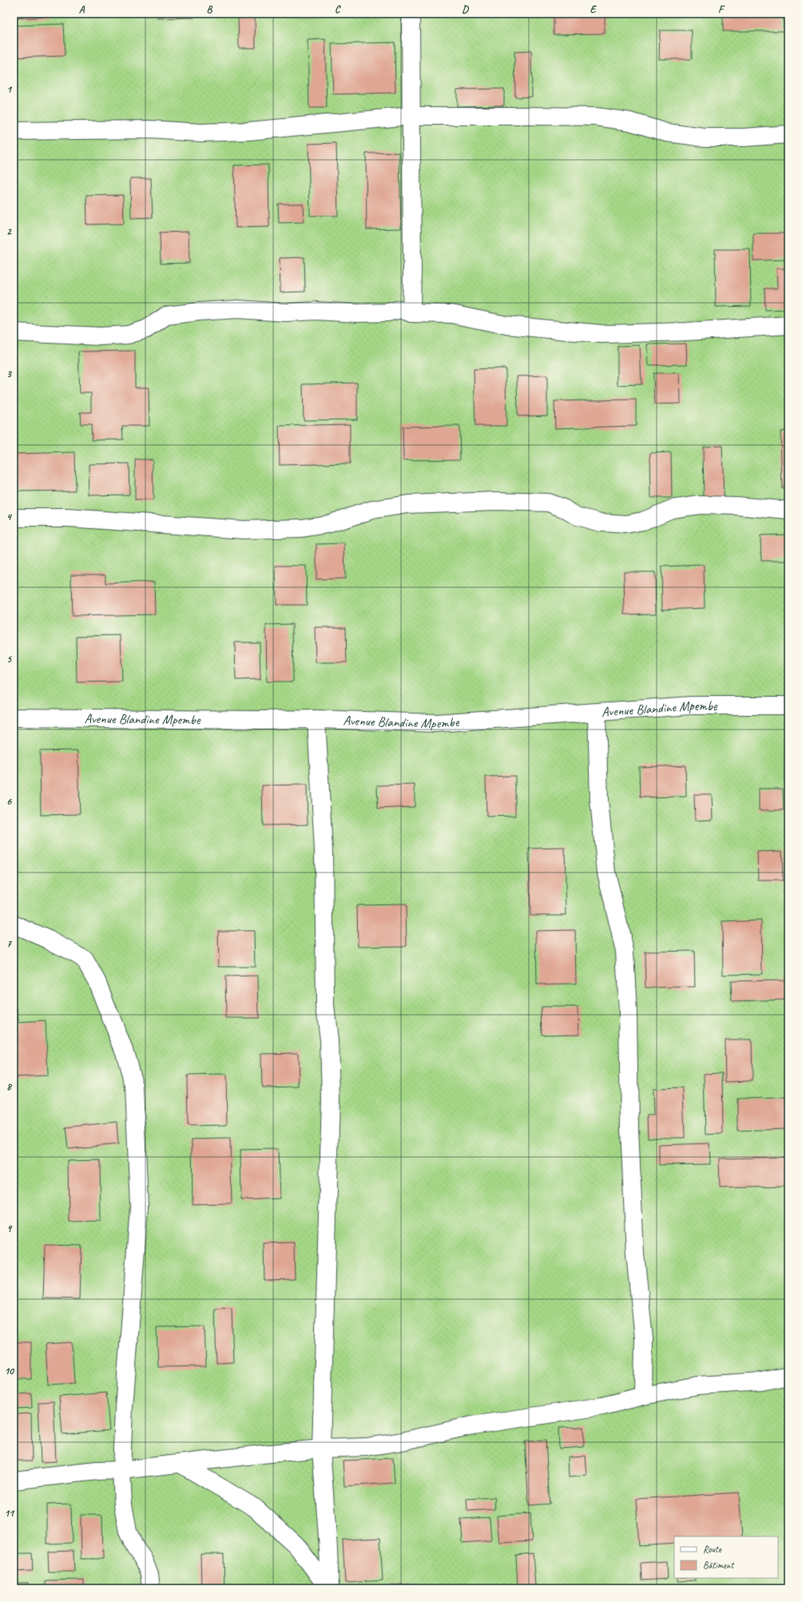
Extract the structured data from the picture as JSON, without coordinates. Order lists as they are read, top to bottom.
{
  "streets": {
    "street": ["Avenue Blandine Mpembe"]
  },
  "legend": ["Route", "Bâtiment"],
  "grid": {
    "columns": [
      "A",
      "B",
      "C",
      "D",
      "E",
      "F"
    ],
    "rows": [
      "1",
      "2",
      "3",
      "4",
      "5",
      "6",
      "7",
      "8",
      "9",
      "10",
      "11"
    ]
  }
}
